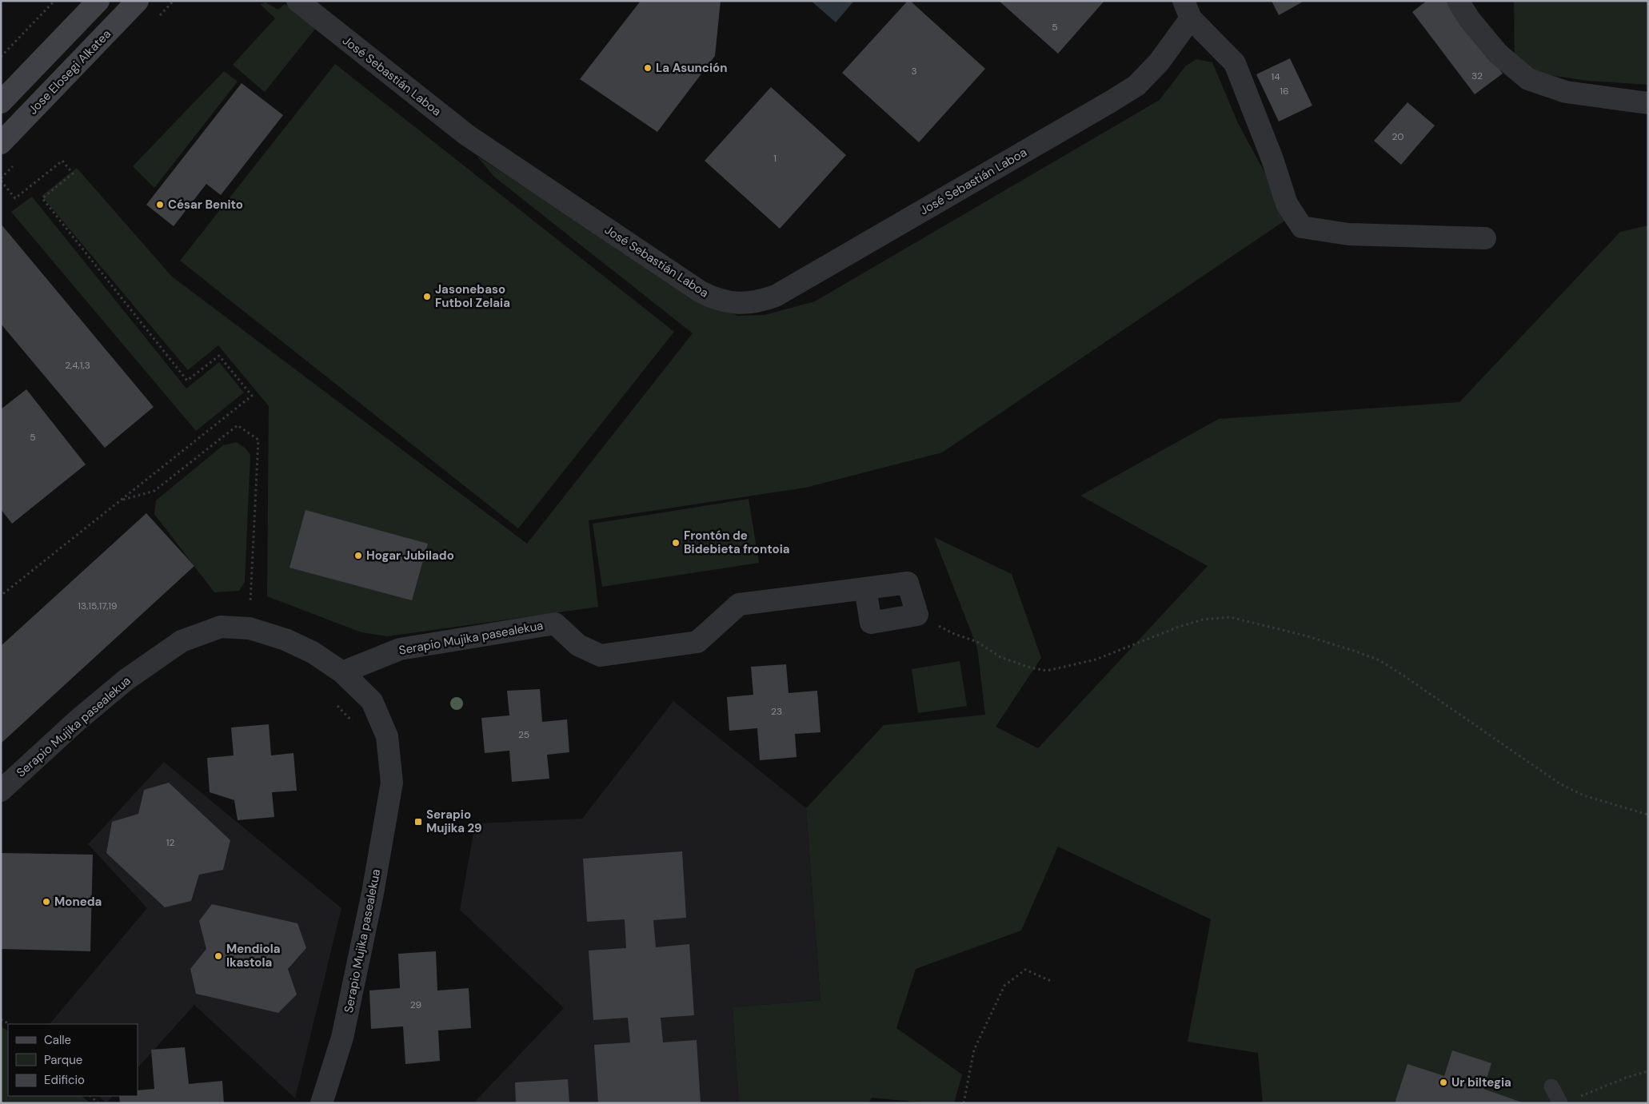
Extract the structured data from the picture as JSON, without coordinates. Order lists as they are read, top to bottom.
{
  "streets": {
    "main road": ["Jose Elosegi Alkatea"],
    "street": ["José Sebastián Laboa", "Serapio Mujika pasealekua"]
  },
  "places": {
    "other": [
      "La Asunción",
      "César Benito",
      "Jasonebaso Futbol Zelaia",
      "Frontón de Bidebieta frontoia",
      "Hogar Jubilado",
      "Moneda",
      "Mendiola Ikastola",
      "Ur biltegia"
    ],
    "transit": ["Serapio Mujika 29"]
  },
  "house_numbers": [
    "5",
    "3",
    "32",
    "14",
    "16",
    "20",
    "1",
    "2,4,1,3",
    "5",
    "13,15,17,19",
    "23",
    "25",
    "12",
    "29"
  ],
  "legend": ["Calle", "Parque", "Edificio"]
}
